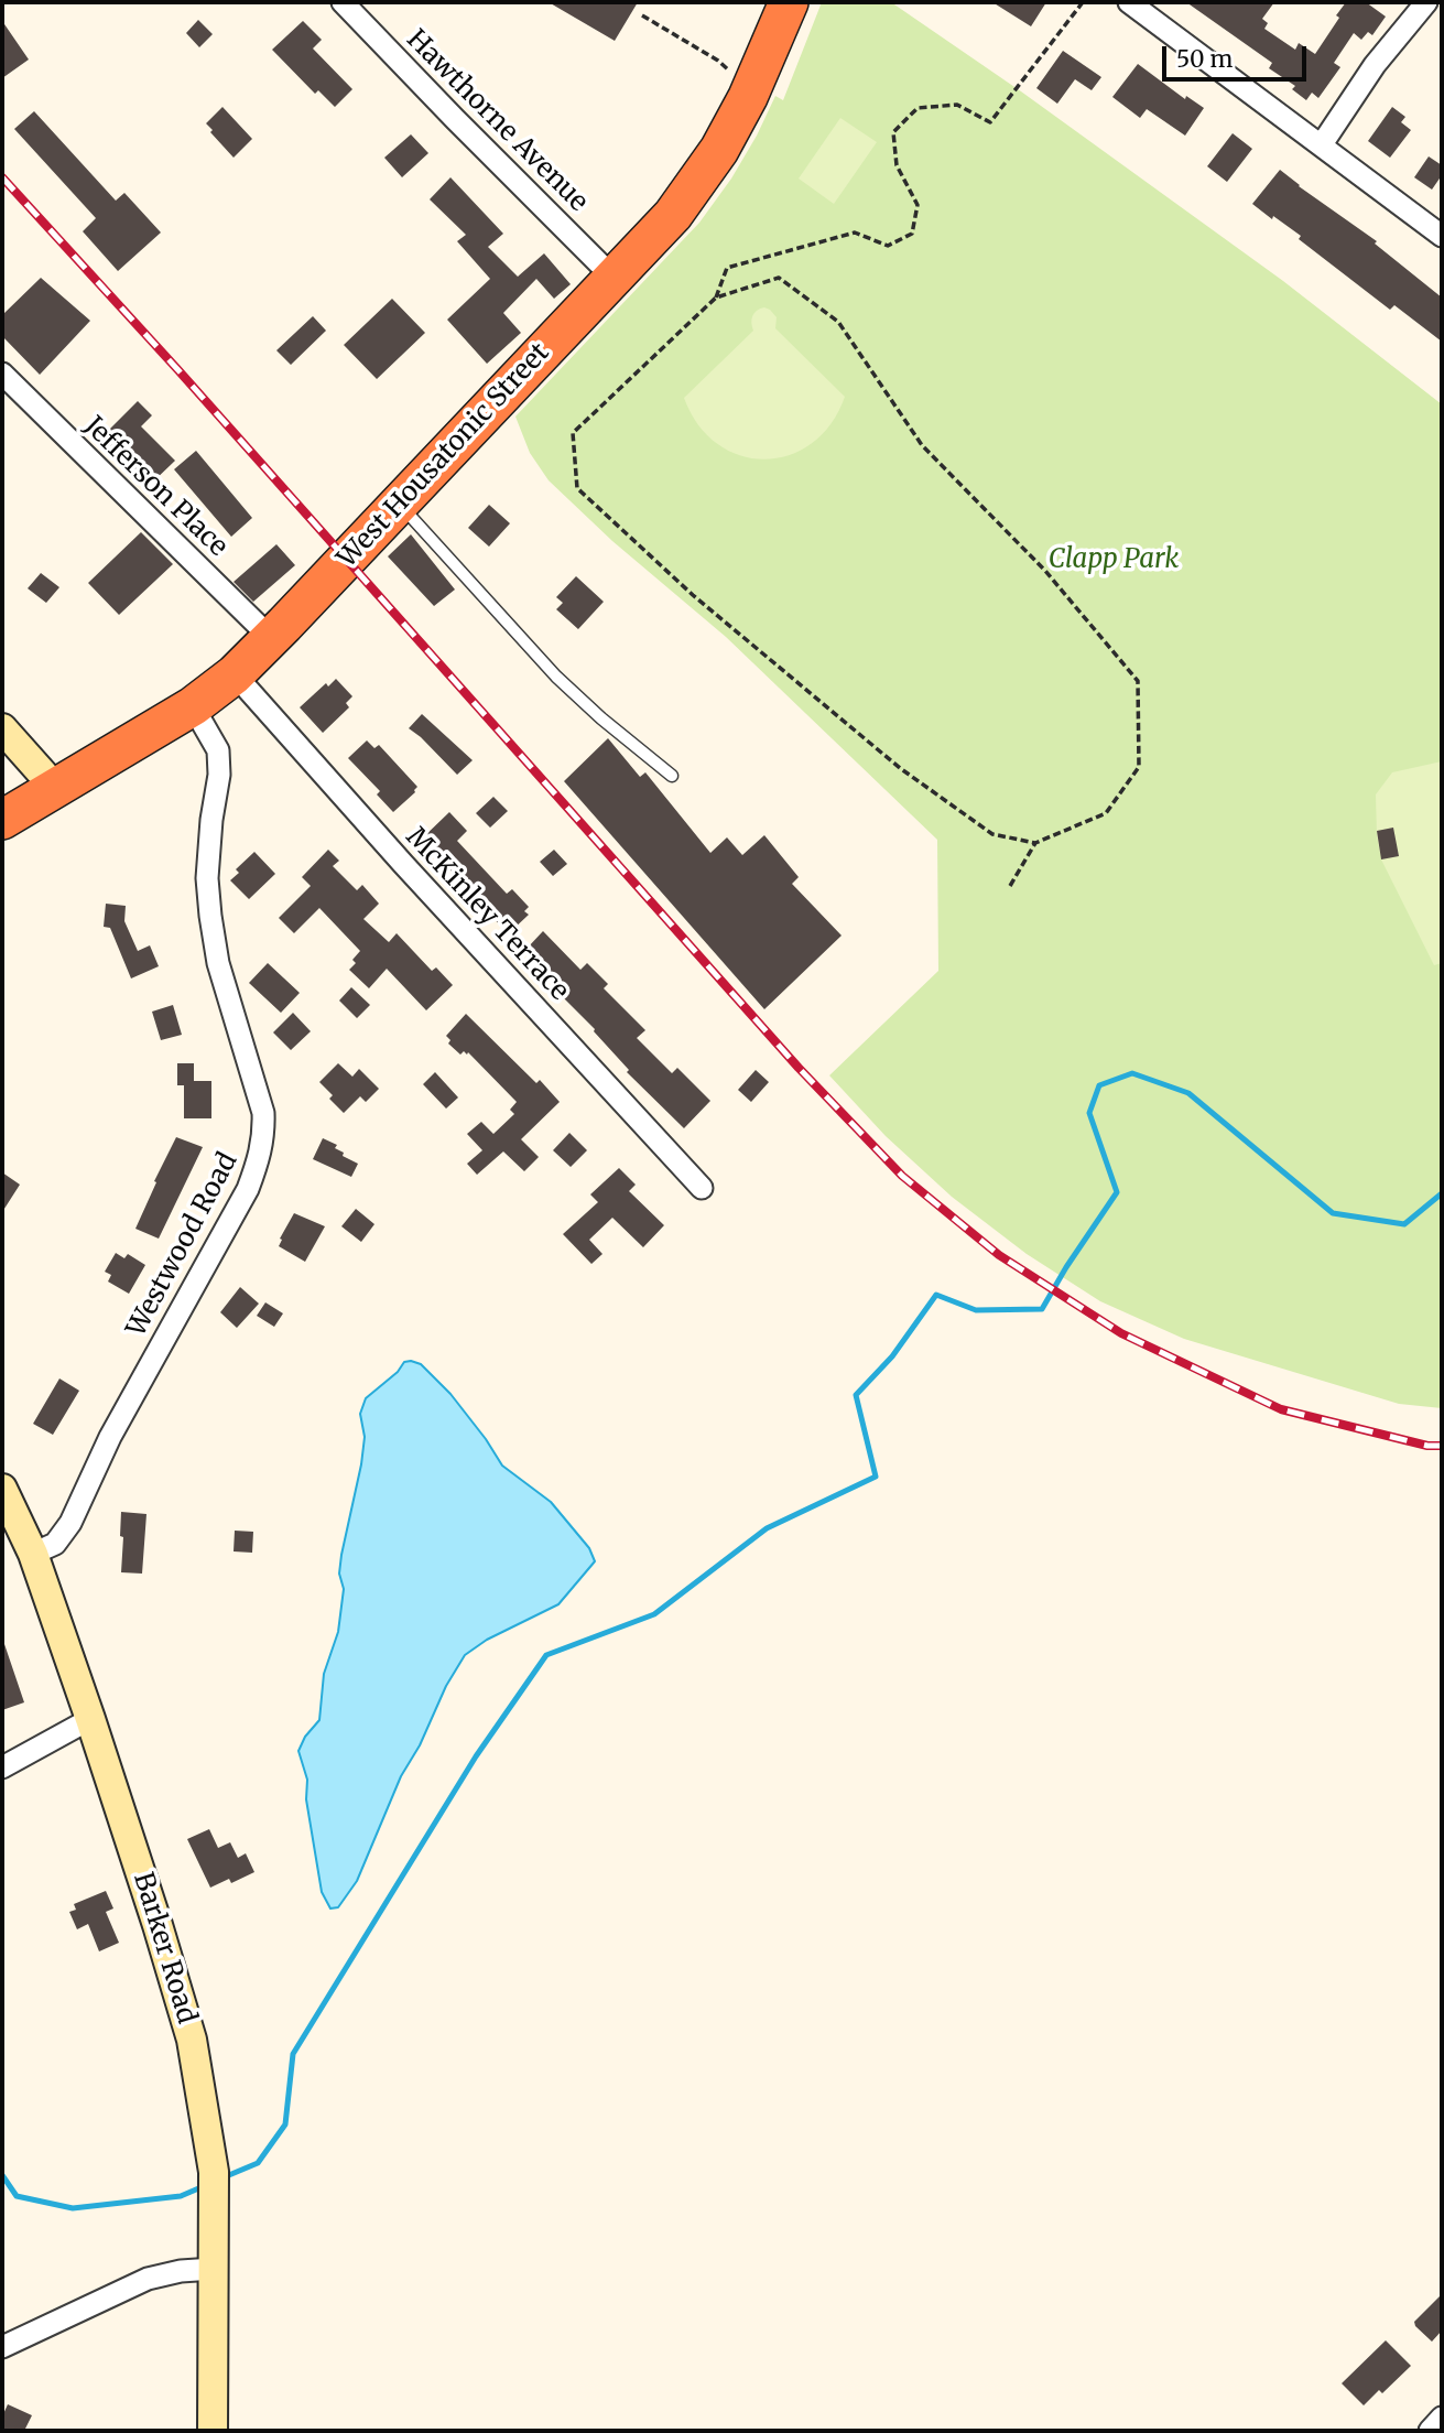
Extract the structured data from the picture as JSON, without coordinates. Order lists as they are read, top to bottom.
{
  "streets": {
    "highway": ["West Housatonic Street"],
    "street": [
      "Hawthorne Avenue",
      "Jefferson Place",
      "McKinley Terrace",
      "Westwood Road",
      "Barker Road"
    ]
  },
  "crossings": [
    ["Hawthorne Avenue", "West Housatonic Street"],
    ["West Housatonic Street", "Jefferson Place"],
    ["West Housatonic Street", "McKinley Terrace"],
    ["West Housatonic Street", "Westwood Road"],
    ["Westwood Road", "Barker Road"]
  ],
  "parks": ["Clapp Park"],
  "scale_bar": "50 m"
}
